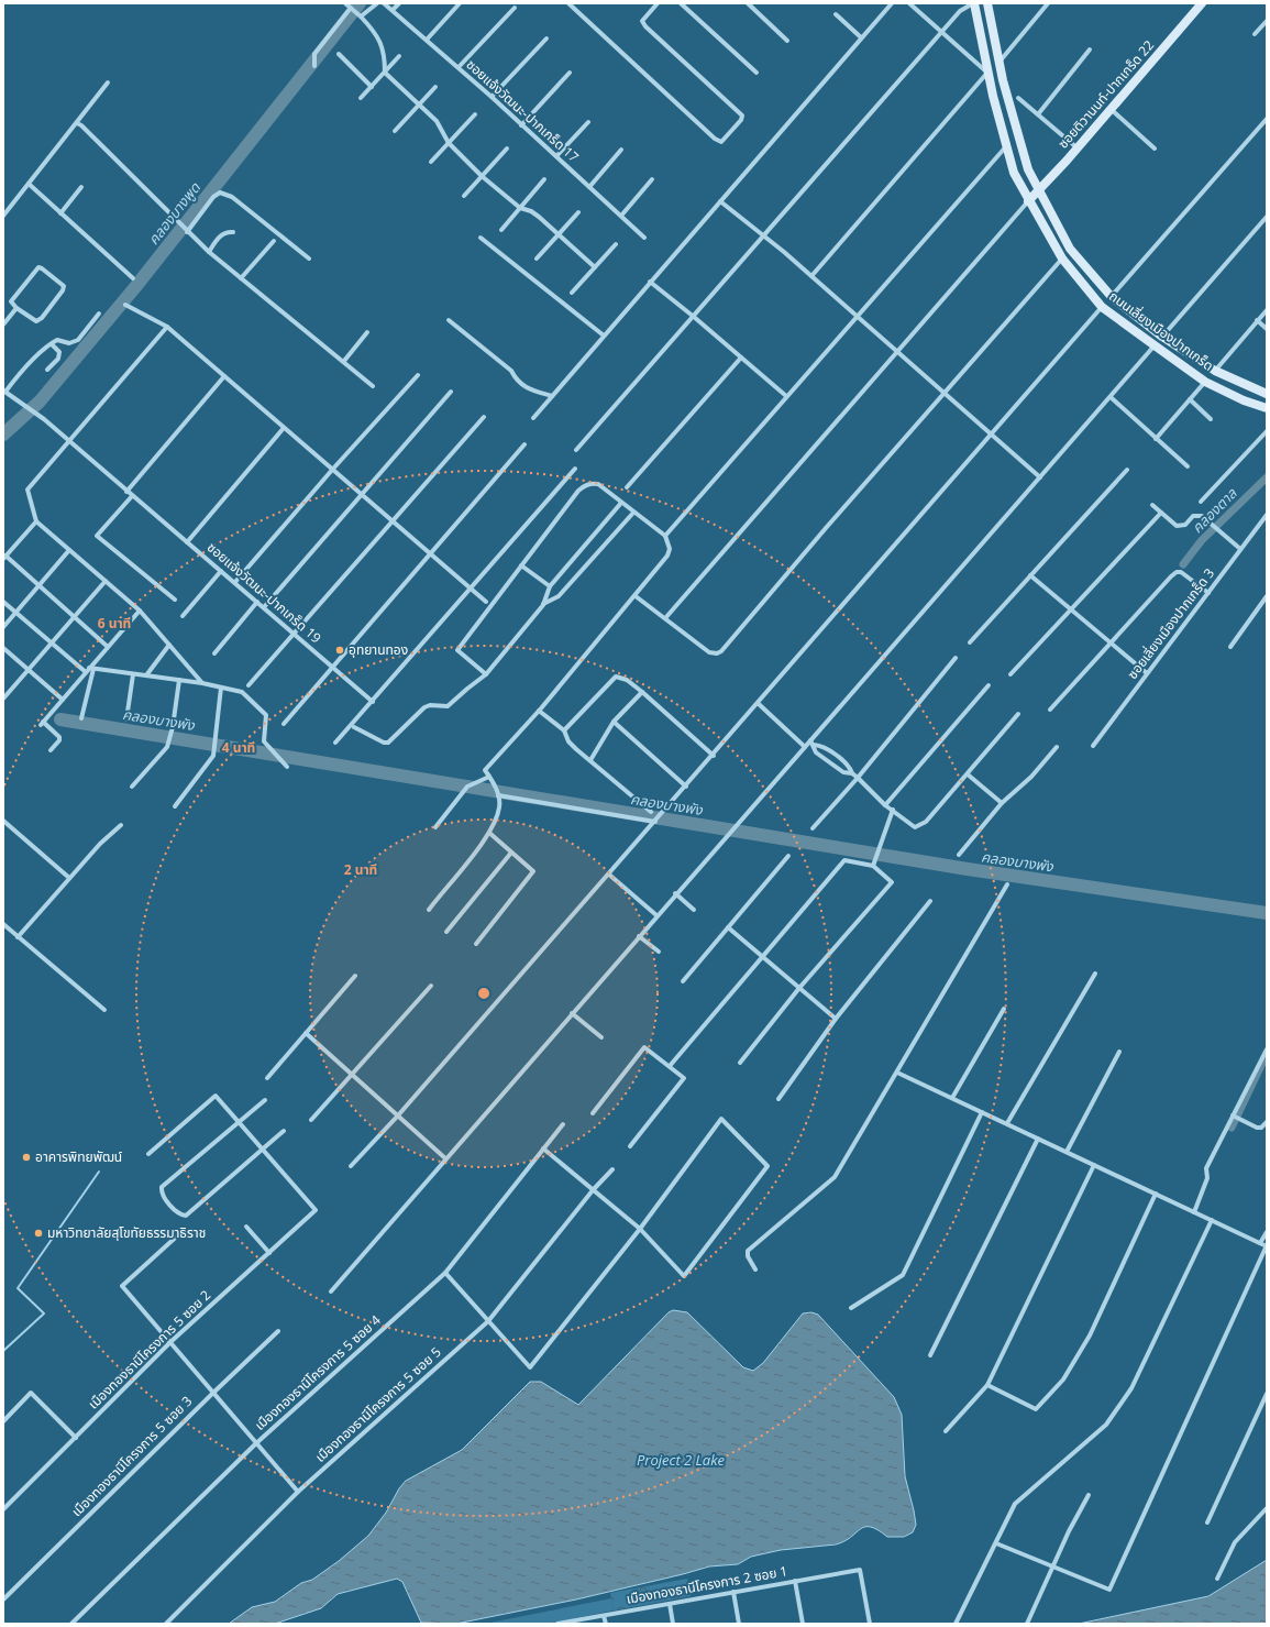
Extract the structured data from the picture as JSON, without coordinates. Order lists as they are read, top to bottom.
{
  "streets": {
    "main road": ["ซอยติวานนท์-ปากเกร็ด 22", "ถนนเลี่ยงเมืองปากเกร็ด"],
    "street": [
      "ซอยแจ้งวัฒนะ-ปากเกร็ด 17",
      "ซอยแจ้งวัฒนะ-ปากเกร็ด 19",
      "ซอยเลี่ยงเมืองปากเกร็ด 3",
      "เมืองทองธานีโครงการ 5 ซอย 2",
      "เมืองทองธานีโครงการ 5 ซอย 4",
      "เมืองทองธานีโครงการ 5 ซอย 5",
      "เมืองทองธานีโครงการ 5 ซอย 3",
      "เมืองทองธานีโครงการ 2 ซอย 1"
    ]
  },
  "crossings": [
    ["ซอยติวานนท์-ปากเกร็ด 22", "ถนนเลี่ยงเมืองปากเกร็ด"]
  ],
  "water": [
    "คลองบางพูด",
    "คลองตาล",
    "คลองบางพัง",
    "Project 2 Lake"
  ],
  "places": ["อุทยานทอง", "อาคารพิทยพัฒน์", "มหาวิทยาลัยสุโขทัยธรรมาธิราช"],
  "rings": ["6 นาที", "4 นาที", "2 นาที"]
}
